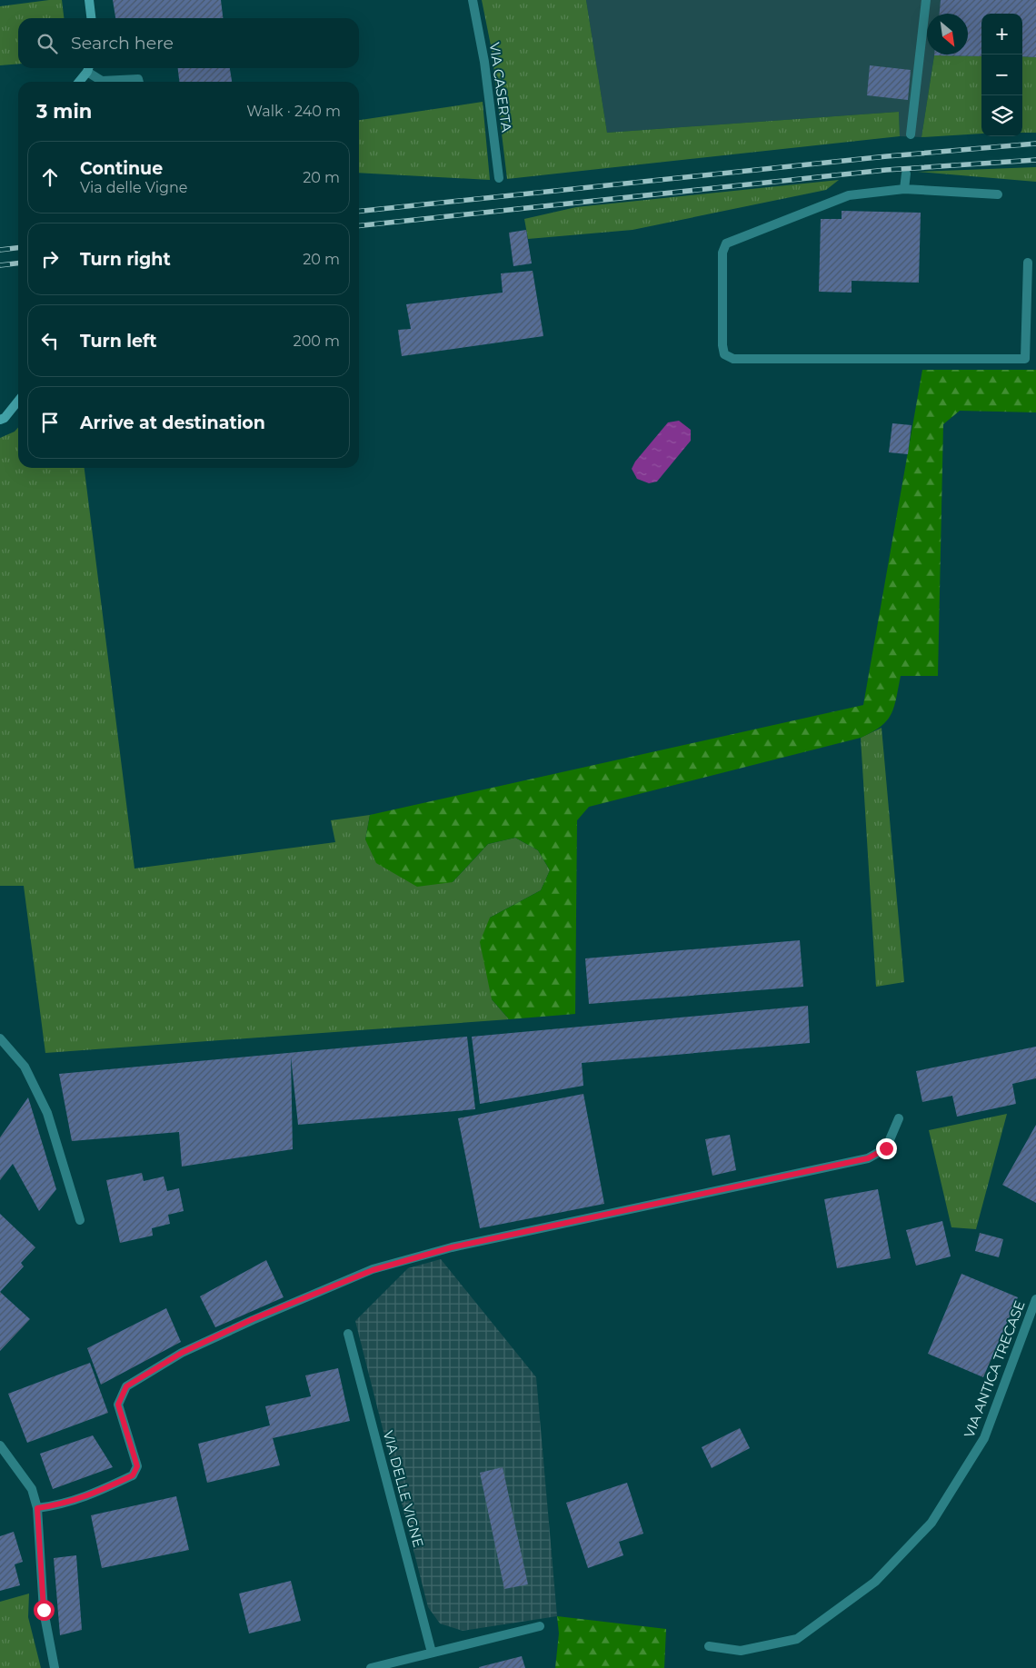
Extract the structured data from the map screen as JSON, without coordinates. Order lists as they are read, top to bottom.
{
  "streets": {
    "street": ["VIA CASERTA", "VIA ANTICA TRECASE", "VIA DELLE VIGNE"]
  },
  "north": "bottom right",
  "page": {
    "map_buttons": ["+", "−"],
    "search": "Search here",
    "heading": ["3 min", "Walk · 240 m"],
    "list": [
      ["Continue", "Via delle Vigne", "20 m"],
      ["Turn right", "20 m"],
      ["Turn left", "200 m"],
      "Arrive at destination"
    ]
  }
}
